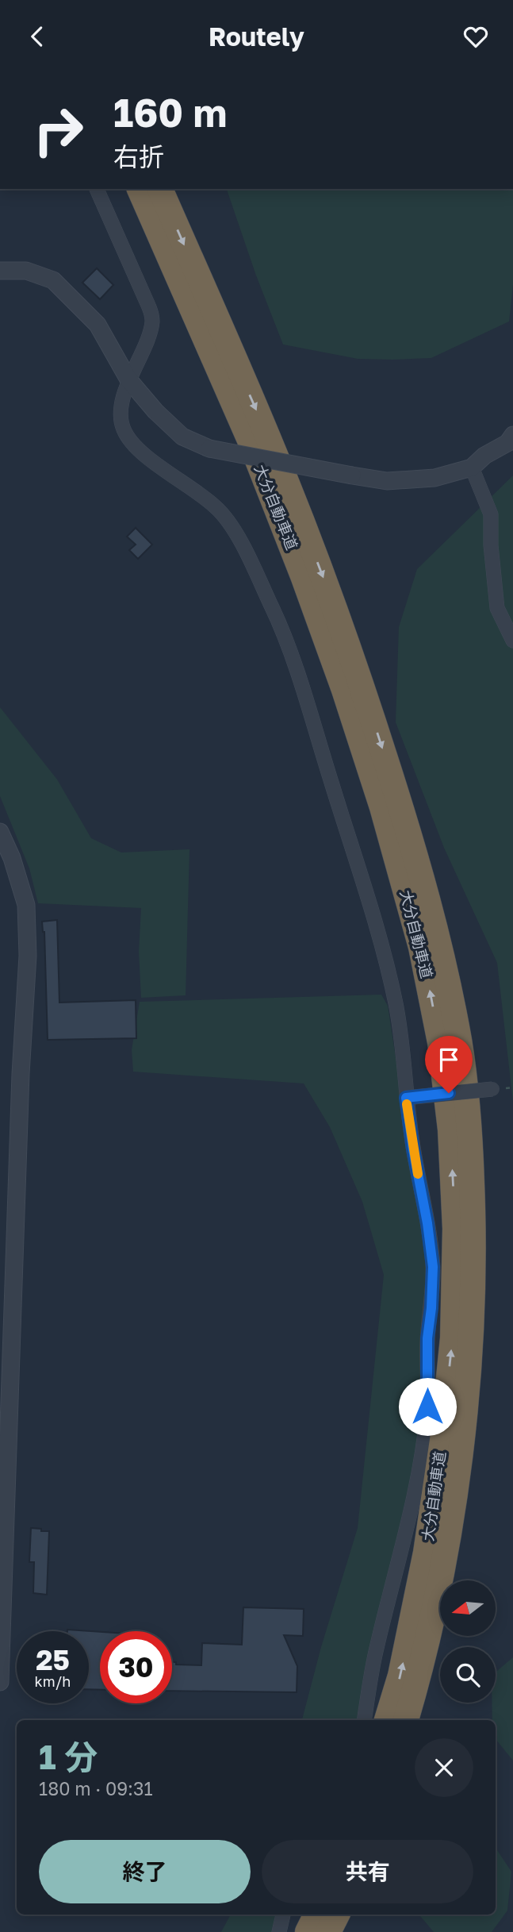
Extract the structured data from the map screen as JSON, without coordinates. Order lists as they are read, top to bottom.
{
  "streets": {
    "highway": ["大分自動車道"]
  },
  "north": "left",
  "page": {
    "header": "Routely",
    "turn": ["160 m", "右折"],
    "speed": "25 km/h",
    "limit": "30",
    "heading": ["1 分", "180 m · 09:31"],
    "buttons": ["終了", "共有"]
  }
}
